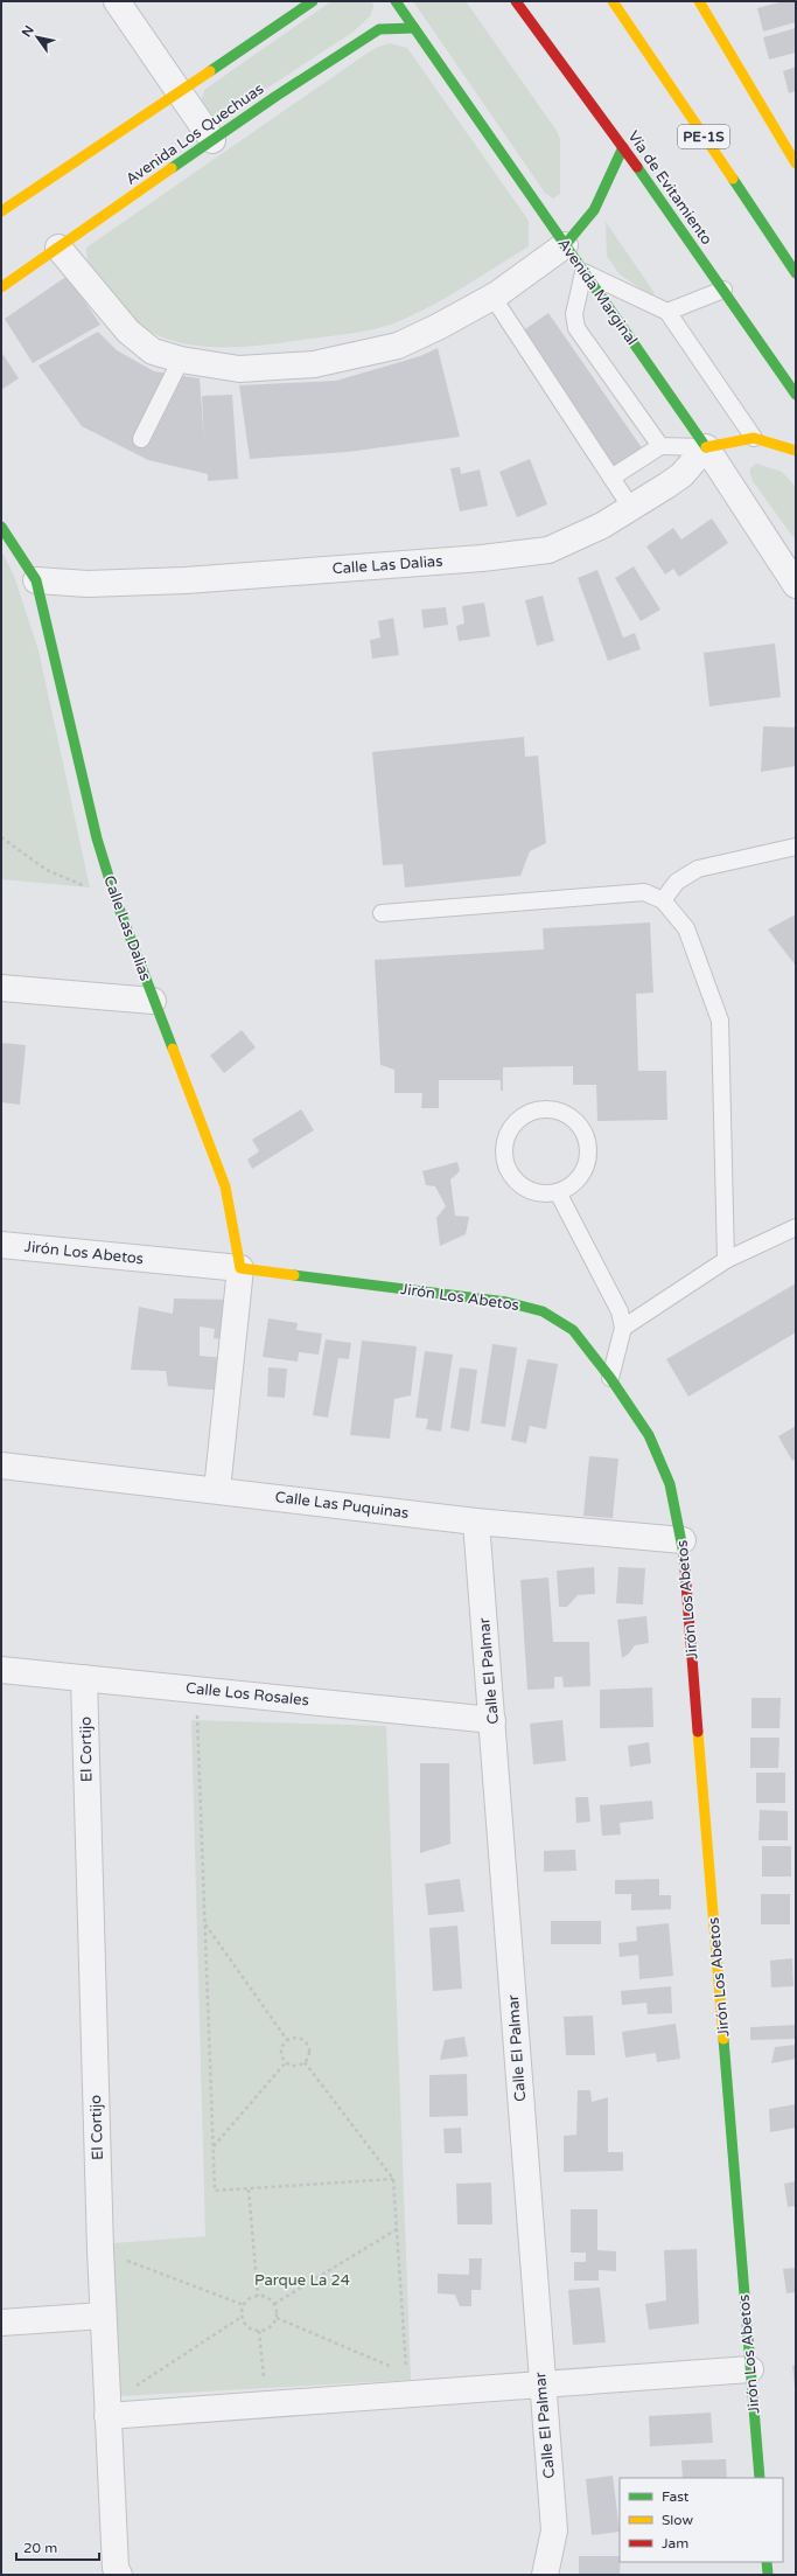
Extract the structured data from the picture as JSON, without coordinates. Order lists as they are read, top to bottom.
{
  "streets": {
    "main road": [
      "Avenida Los Quechuas",
      "PE-1S",
      "Vía de Evitamiento",
      "Avenida Marginal",
      "Calle Las Dalias",
      "Jirón Los Abetos"
    ],
    "street": [
      "Calle Las Puquinas",
      "Calle El Palmar",
      "Calle Los Rosales",
      "El Cortijo"
    ]
  },
  "crossings": [
    ["Avenida Los Quechuas", "Avenida Marginal"],
    ["Avenida Marginal", "Calle Las Dalias"],
    ["Calle Las Dalias", "Jirón Los Abetos"],
    ["Jirón Los Abetos", "Calle Las Puquinas"],
    ["Calle Las Puquinas", "Calle El Palmar"],
    ["Calle El Palmar", "Calle Los Rosales"],
    ["Calle Los Rosales", "El Cortijo"]
  ],
  "parks": ["Parque La 24"],
  "legend": ["Fast", "Slow", "Jam"],
  "scale_bar": "20 m",
  "north": "top left"
}
